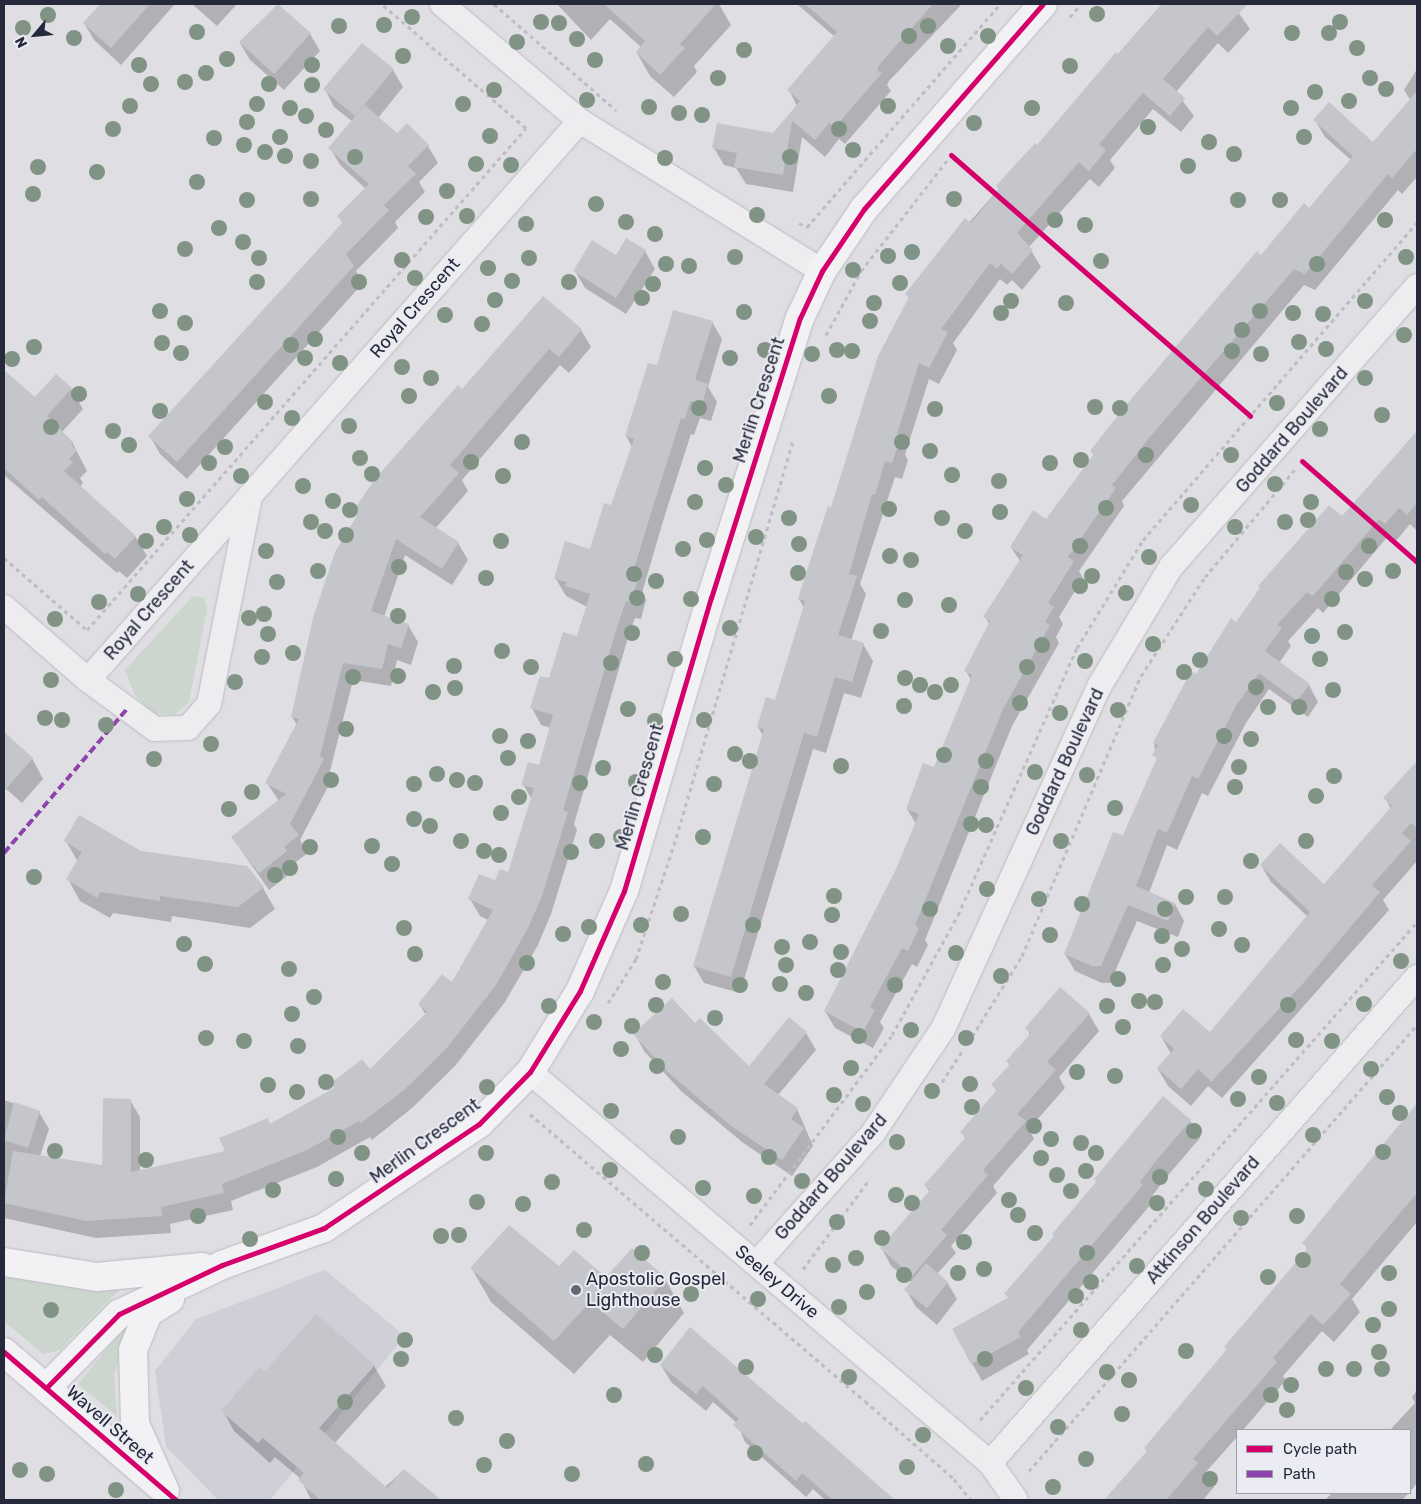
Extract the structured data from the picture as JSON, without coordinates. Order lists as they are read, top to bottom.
{
  "streets": {
    "street": [
      "Royal Crescent",
      "Merlin Crescent",
      "Goddard Boulevard",
      "Atkinson Boulevard",
      "Seeley Drive",
      "Wavell Street"
    ]
  },
  "crossings": [
    ["Merlin Crescent", "Seeley Drive"],
    ["Merlin Crescent", "Wavell Street"],
    ["Goddard Boulevard", "Seeley Drive"],
    ["Atkinson Boulevard", "Seeley Drive"]
  ],
  "places": ["Apostolic Gospel Lighthouse"],
  "legend": ["Cycle path", "Path"],
  "north": "bottom left"
}
